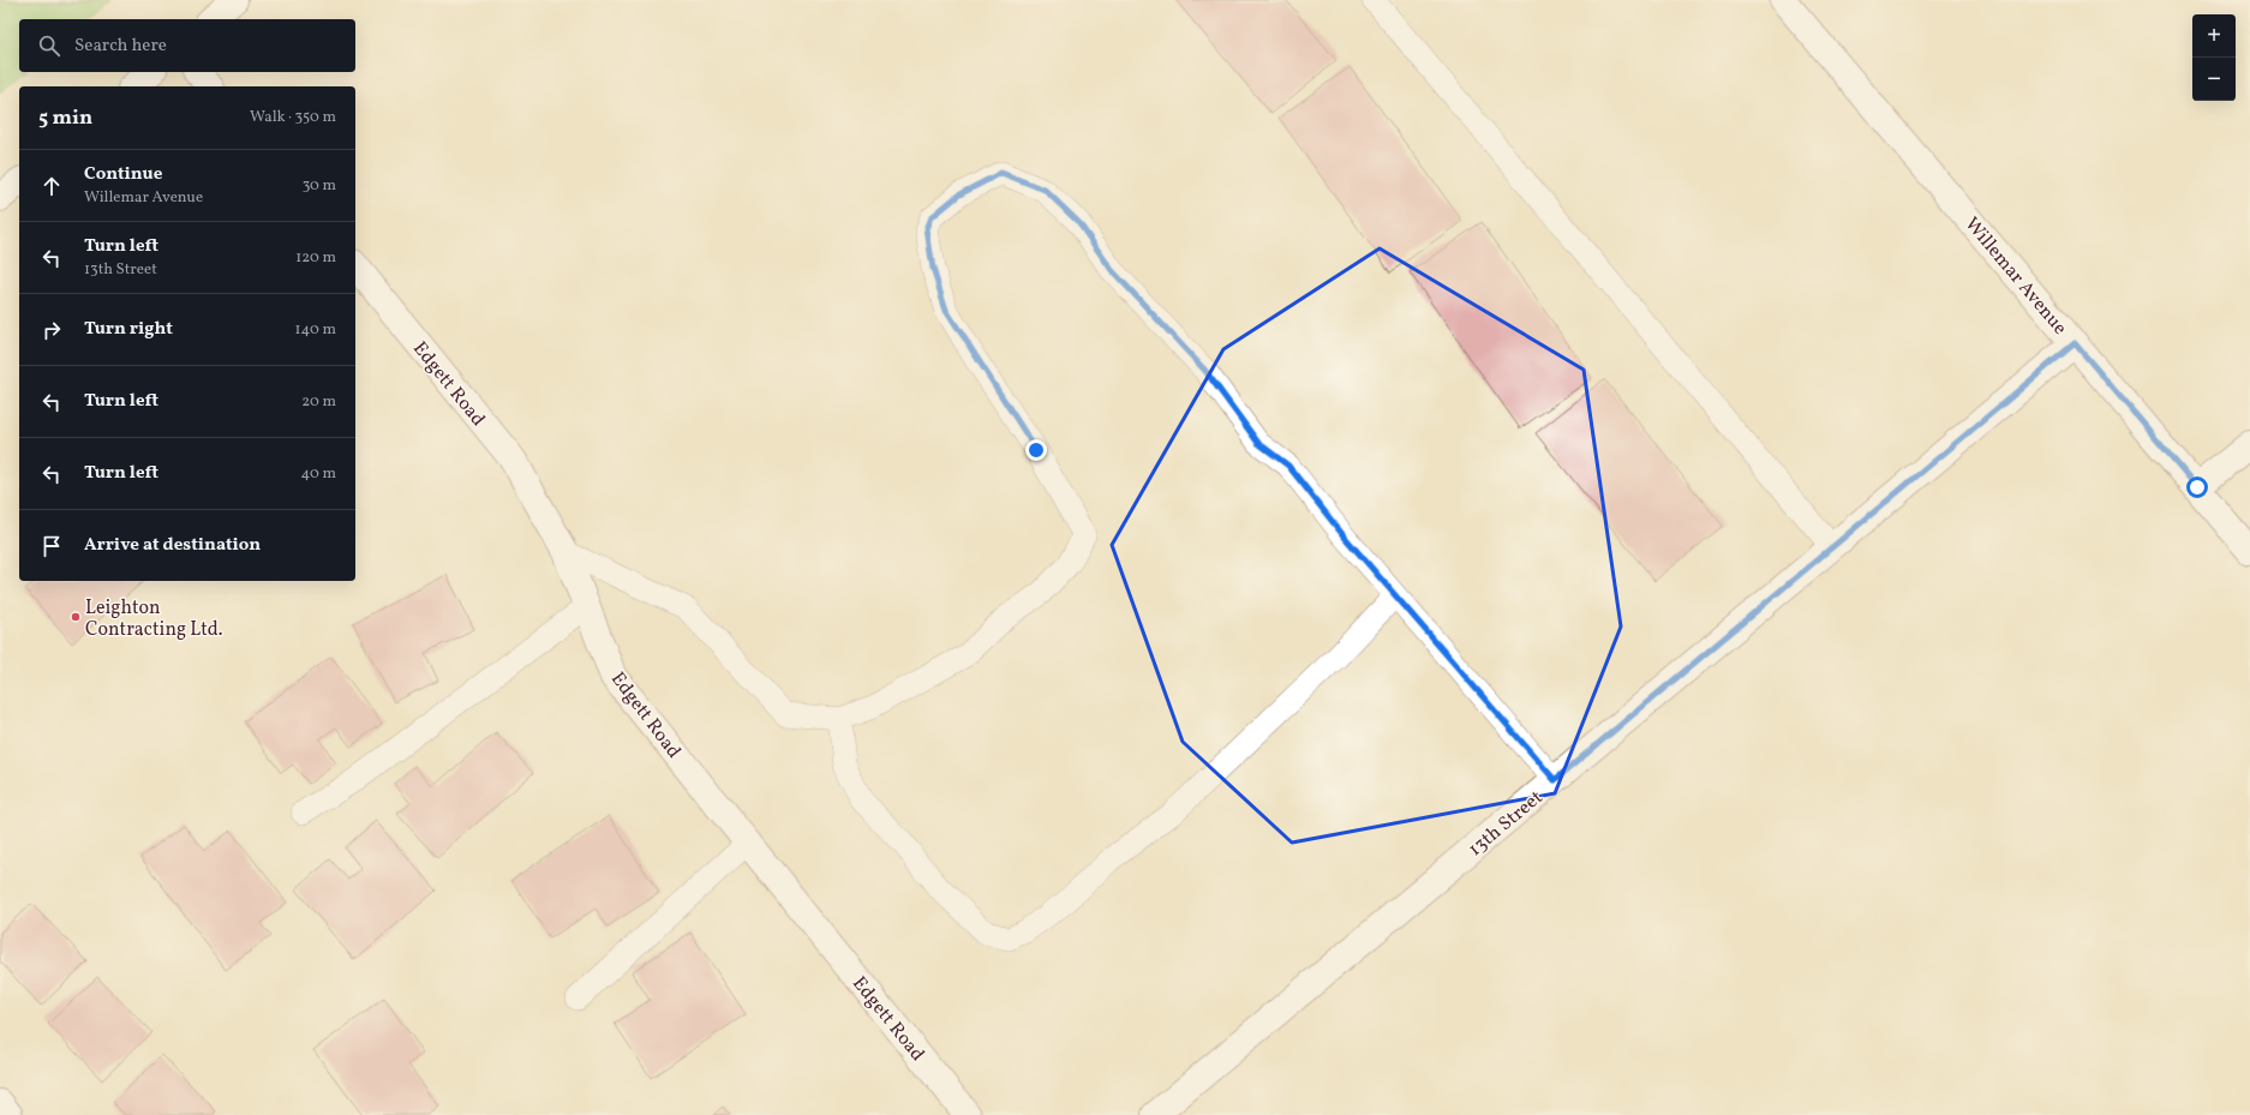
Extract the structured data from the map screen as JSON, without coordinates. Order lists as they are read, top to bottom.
{
  "streets": {
    "street": ["Willemar Avenue", "Edgett Road", "13th Street"]
  },
  "crossings": [
    ["Willemar Avenue", "13th Street"]
  ],
  "places": ["Leighton Contracting Ltd."],
  "page": {
    "map_buttons": ["+", "−"],
    "search": "Search here",
    "heading": ["5 min", "Walk · 350 m"],
    "list": [
      ["Continue", "Willemar Avenue", "30 m"],
      ["Turn left", "13th Street", "120 m"],
      ["Turn right", "140 m"],
      ["Turn left", "20 m"],
      ["Turn left", "40 m"],
      "Arrive at destination"
    ]
  }
}
